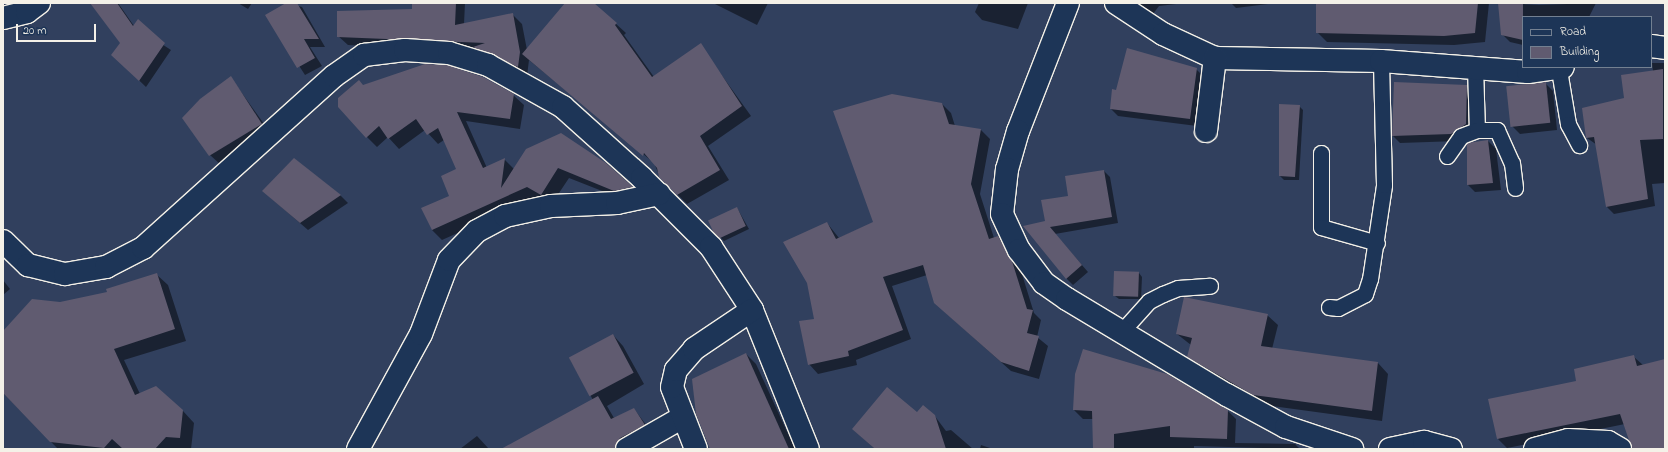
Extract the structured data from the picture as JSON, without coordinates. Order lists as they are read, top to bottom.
{
  "legend": ["Road", "Building"],
  "scale_bar": "20 m"
}
